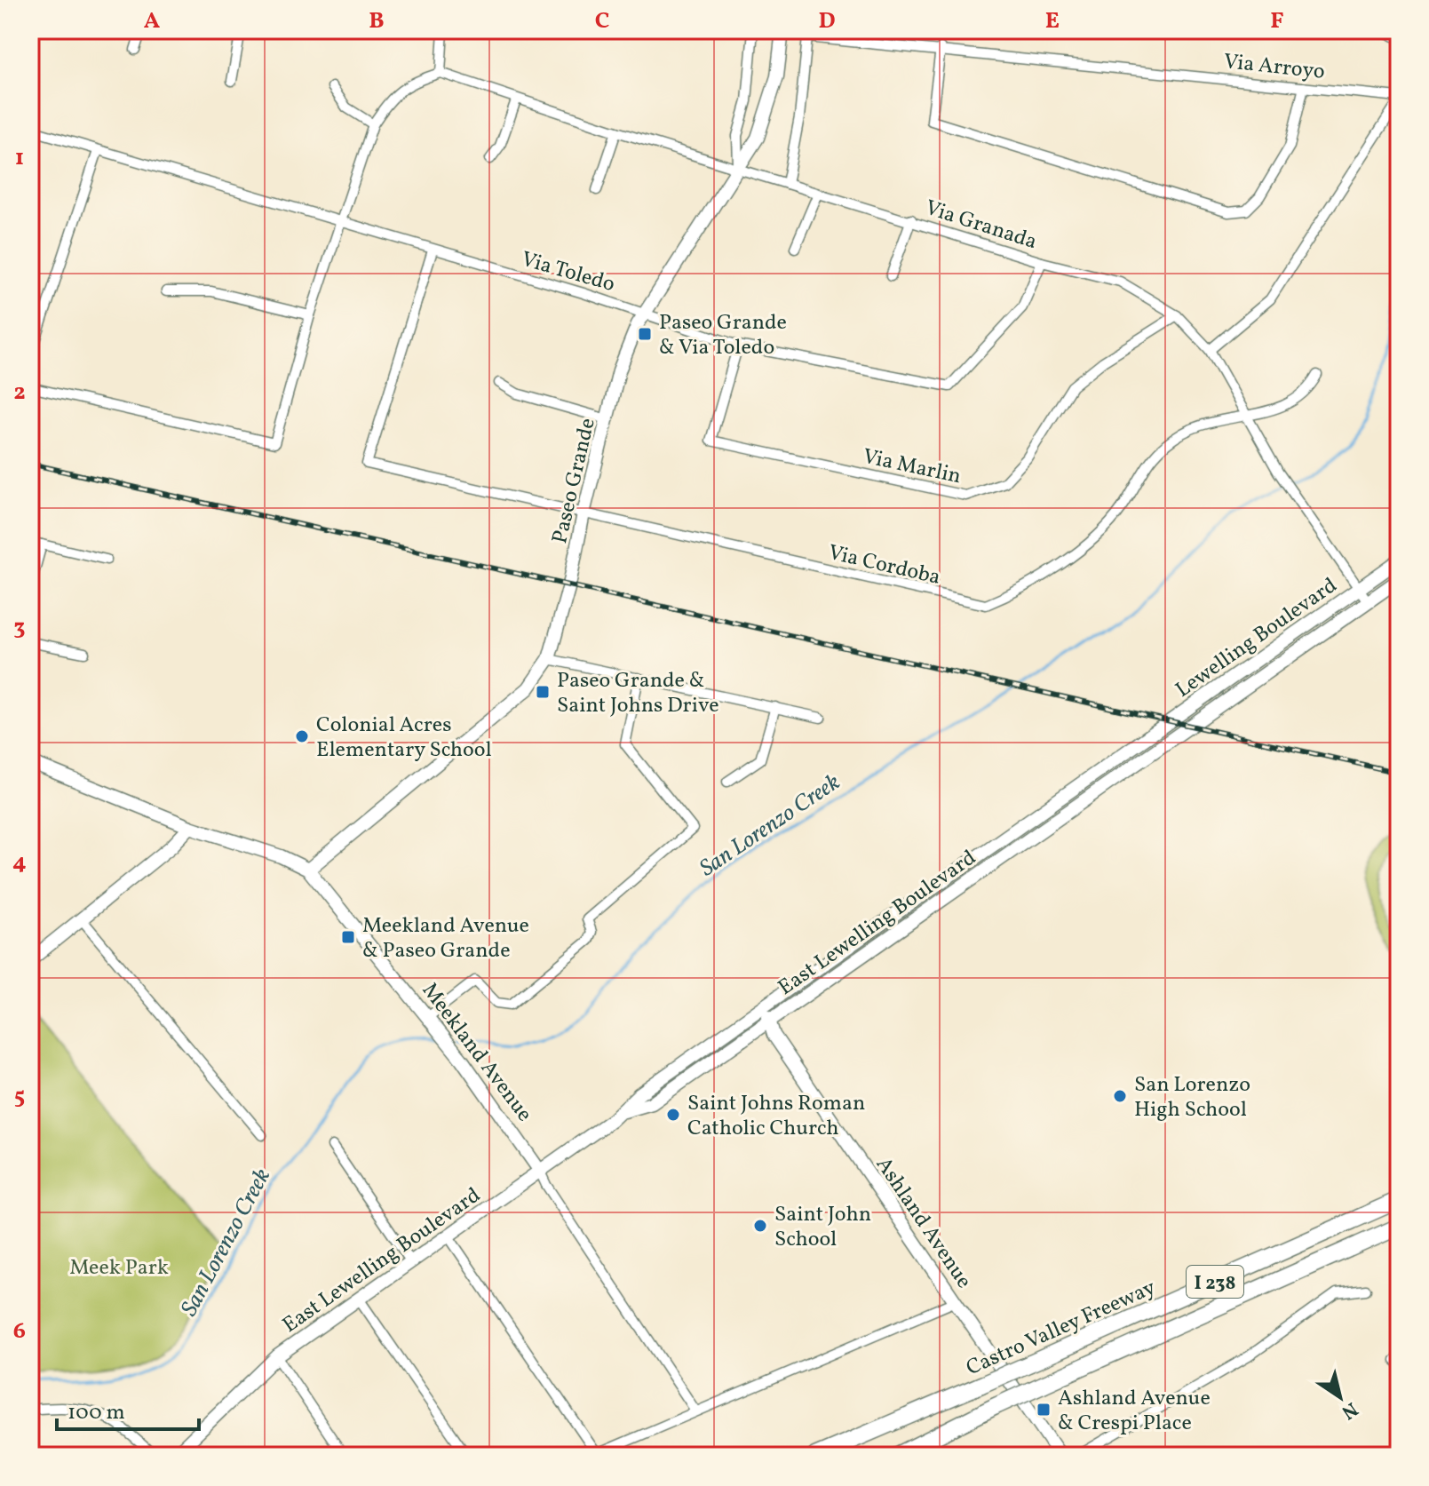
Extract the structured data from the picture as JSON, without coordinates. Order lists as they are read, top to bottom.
{
  "streets": {
    "highway": ["I 238", "Castro Valley Freeway"],
    "main road": [
      "Paseo Grande",
      "Lewelling Boulevard",
      "East Lewelling Boulevard",
      "Meekland Avenue",
      "Ashland Avenue"
    ],
    "street": [
      "Via Arroyo",
      "Via Granada",
      "Via Toledo",
      "Via Marlin",
      "Via Cordoba"
    ]
  },
  "crossings": [
    ["Via Arroyo", "Via Granada"],
    ["Via Granada", "Via Toledo"],
    ["Via Granada", "Via Marlin"],
    ["Via Granada", "Paseo Grande"],
    ["Via Granada", "Via Cordoba"],
    ["Via Granada", "Lewelling Boulevard"],
    ["Via Toledo", "Via Marlin"],
    ["Via Toledo", "Paseo Grande"],
    ["Via Toledo", "Via Cordoba"],
    ["Paseo Grande", "Via Cordoba"],
    ["Paseo Grande", "Meekland Avenue"],
    ["Lewelling Boulevard", "East Lewelling Boulevard"],
    ["East Lewelling Boulevard", "Meekland Avenue"],
    ["East Lewelling Boulevard", "Ashland Avenue"]
  ],
  "water": ["San Lorenzo Creek"],
  "parks": ["Meek Park"],
  "places": {
    "transit": [
      "Paseo Grande & Via Toledo",
      "Paseo Grande & Saint Johns Drive",
      "Meekland Avenue & Paseo Grande",
      "Ashland Avenue & Crespi Place"
    ],
    "other": [
      "Colonial Acres Elementary School",
      "San Lorenzo High School",
      "Saint Johns Roman Catholic Church",
      "Saint John School"
    ]
  },
  "scale_bar": "100 m",
  "north": "bottom right",
  "grid": {
    "columns": [
      "A",
      "B",
      "C",
      "D",
      "E",
      "F"
    ],
    "rows": [
      "1",
      "2",
      "3",
      "4",
      "5",
      "6"
    ]
  }
}
